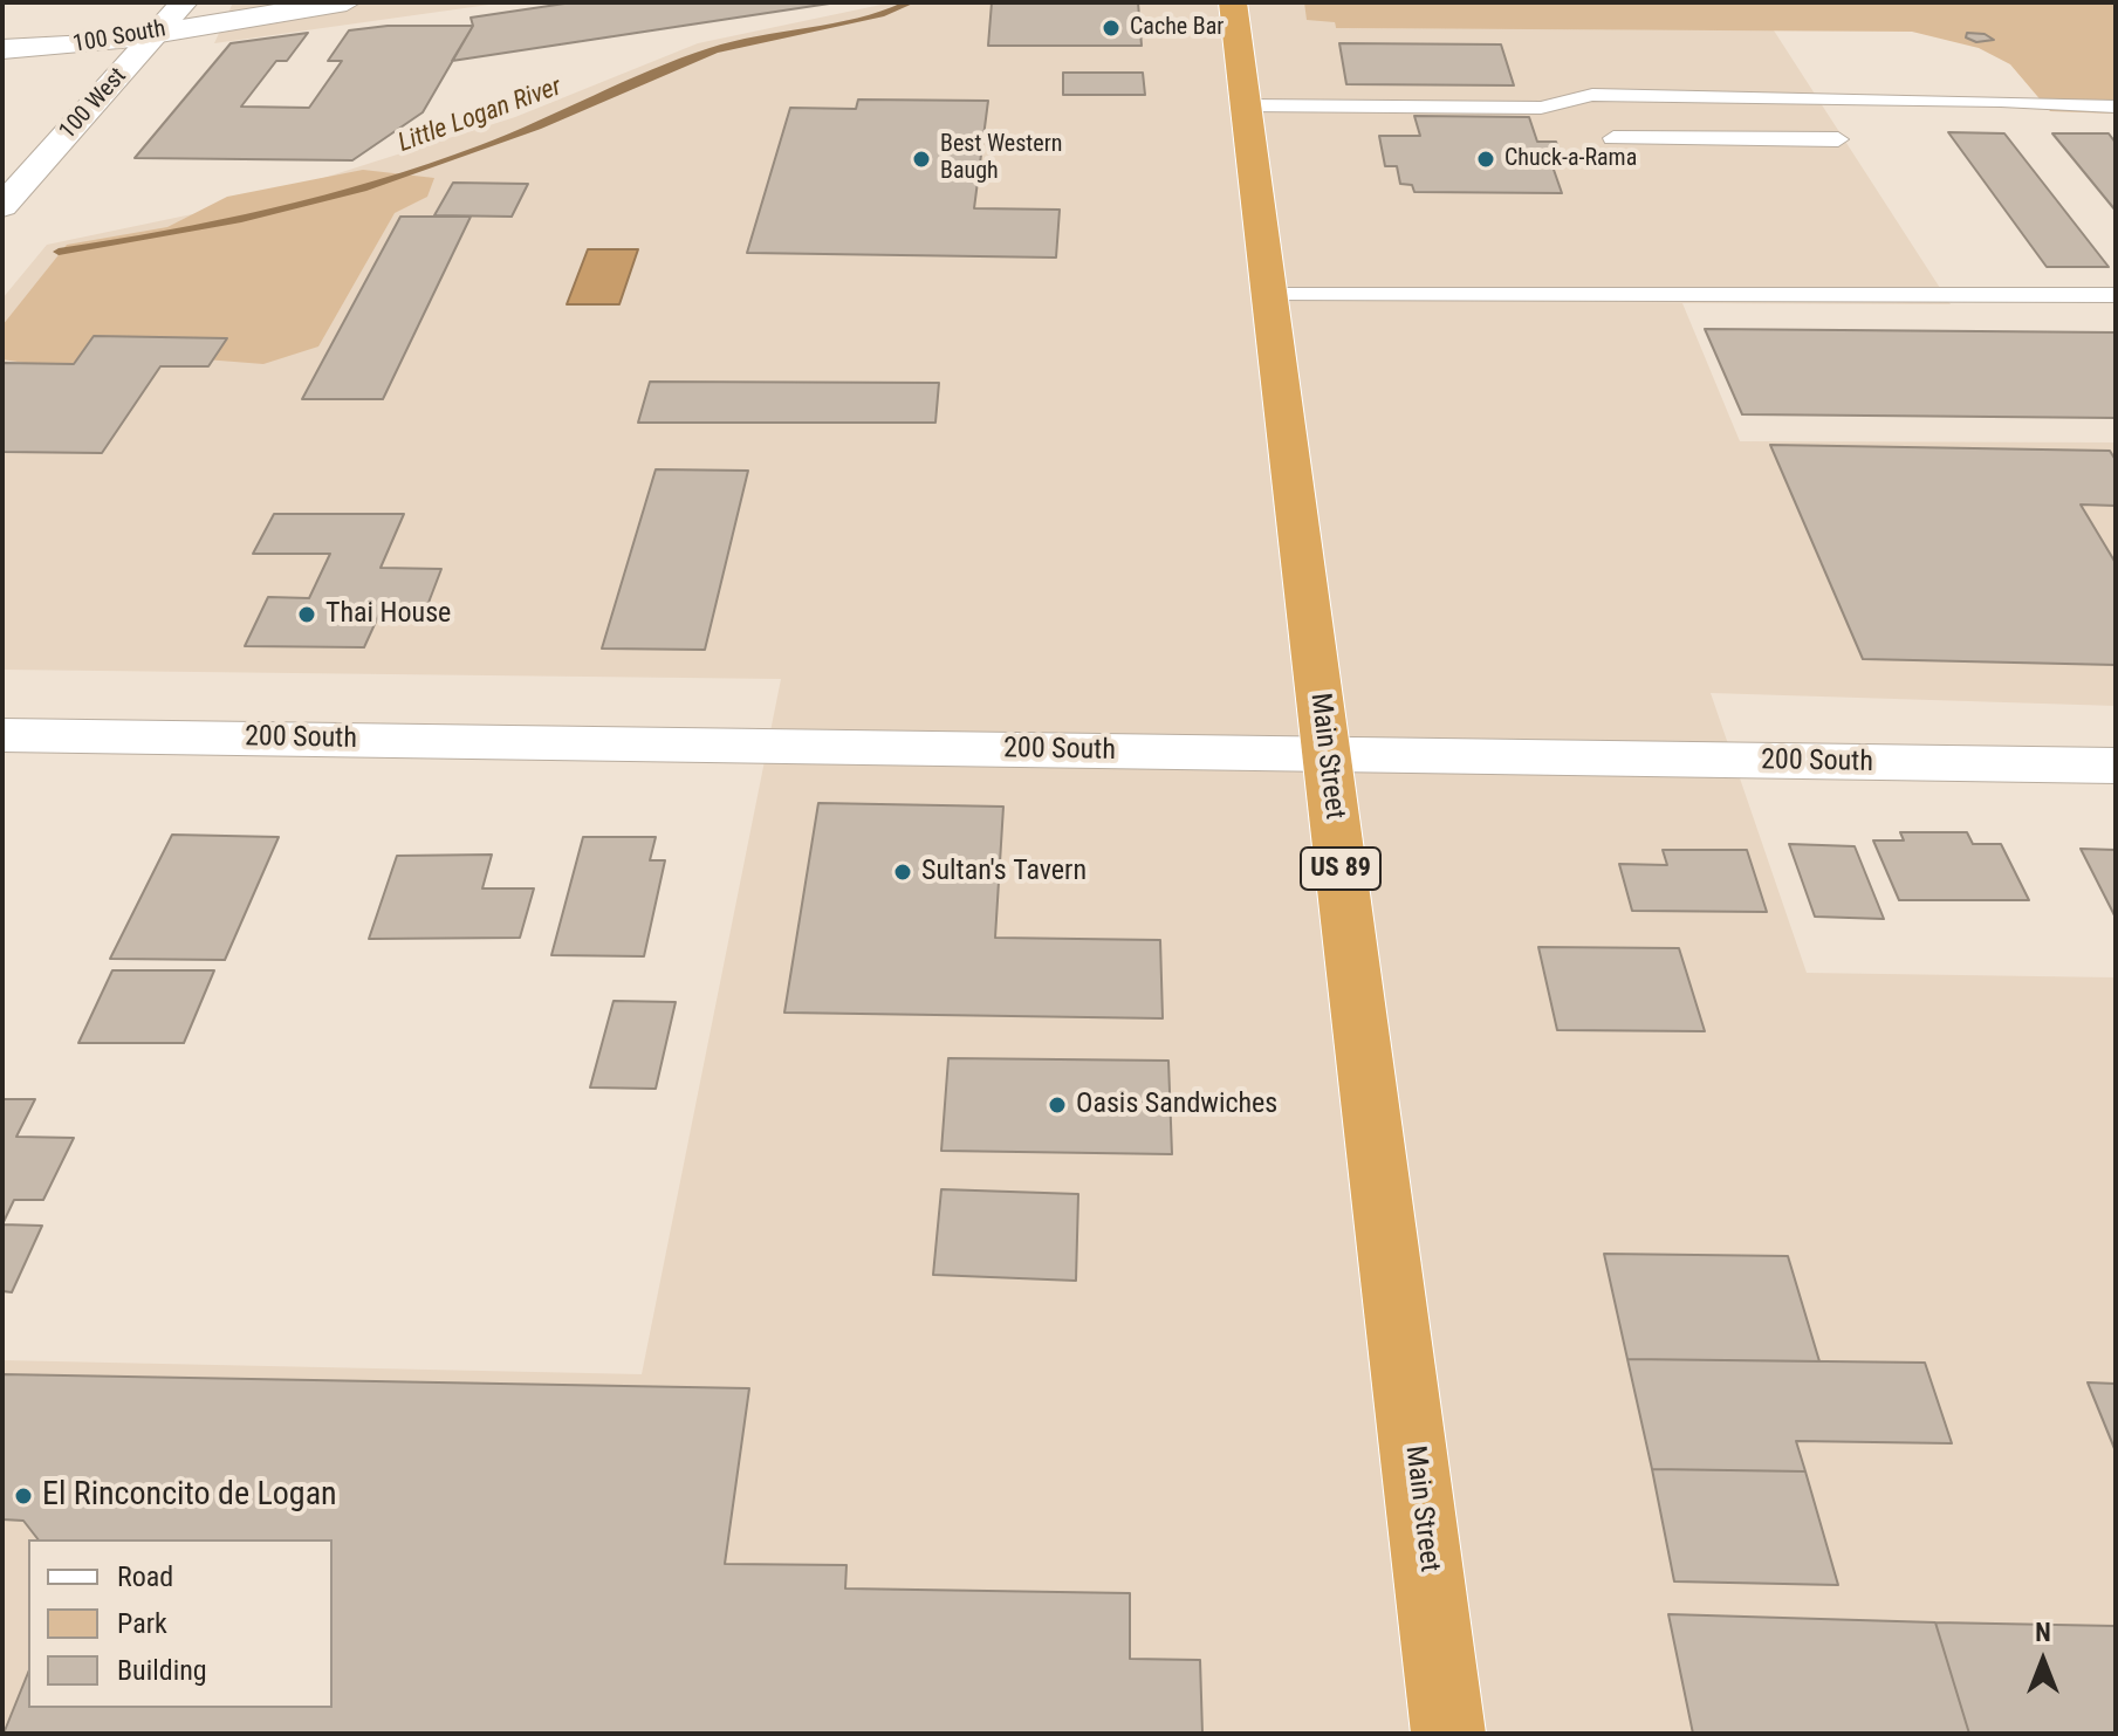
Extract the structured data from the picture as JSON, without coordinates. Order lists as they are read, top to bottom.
{
  "streets": {
    "highway": ["Main Street", "US 89"],
    "street": ["100 South", "100 West", "200 South"]
  },
  "crossings": [
    ["100 South", "100 West"],
    ["200 South", "Main Street"]
  ],
  "water": ["Little Logan River"],
  "places": [
    "Cache Bar",
    "Best Western Baugh",
    "Chuck-a-Rama",
    "Thai House",
    "Sultan's Tavern",
    "Oasis Sandwiches",
    "El Rinconcito de Logan"
  ],
  "legend": ["Road", "Park", "Building"],
  "north": "top"
}
